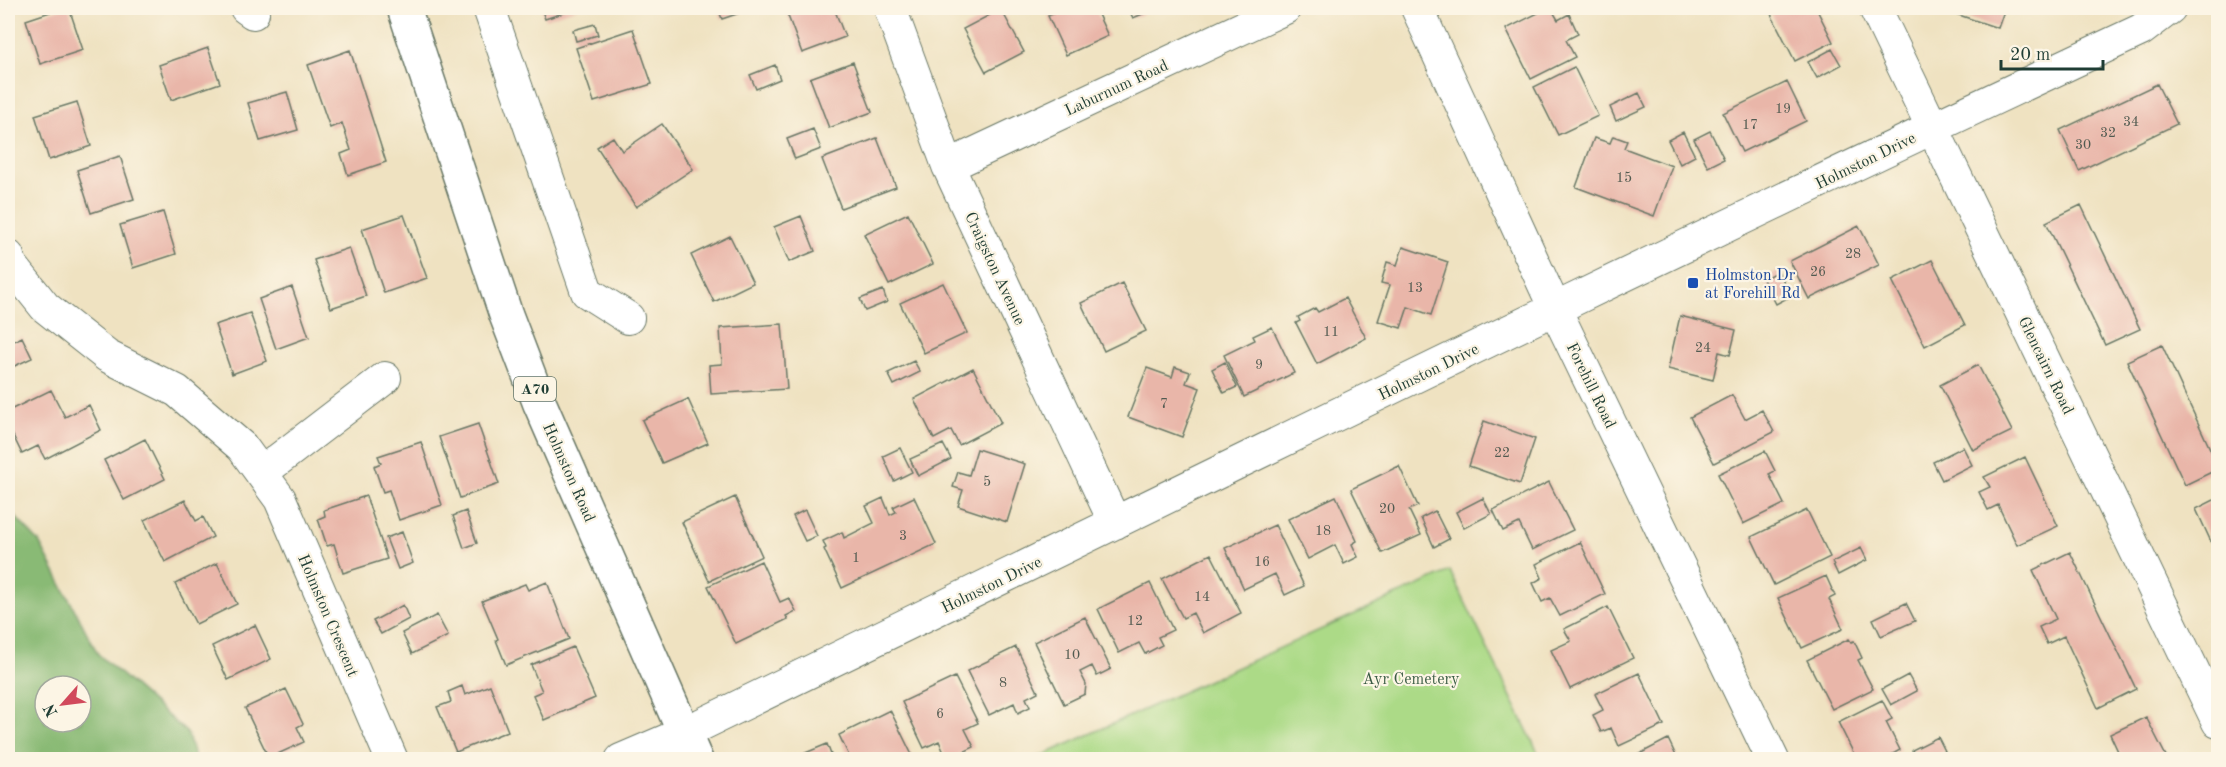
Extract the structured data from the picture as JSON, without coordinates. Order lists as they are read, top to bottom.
{
  "streets": {
    "main road": ["A70", "Holmston Road"],
    "street": [
      "Laburnum Road",
      "Holmston Drive",
      "Craigston Avenue",
      "Glencairn Road",
      "Forehill Road",
      "Holmston Crescent"
    ]
  },
  "crossings": [
    ["Laburnum Road", "Craigston Avenue"],
    ["Holmston Drive", "Craigston Avenue"],
    ["Holmston Drive", "Glencairn Road"],
    ["Holmston Drive", "Forehill Road"],
    ["Holmston Drive", "Holmston Road"]
  ],
  "parks": ["Ayr Cemetery"],
  "places": {
    "transit": ["Holmston Dr at Forehill Rd"]
  },
  "house_numbers": [
    "19",
    "34",
    "17",
    "32",
    "30",
    "15",
    "28",
    "26",
    "13",
    "11",
    "24",
    "9",
    "7",
    "22",
    "5",
    "20",
    "18",
    "3",
    "1",
    "16",
    "14",
    "12",
    "10",
    "8",
    "6"
  ],
  "scale_bar": "20 m",
  "north": "bottom left"
}
